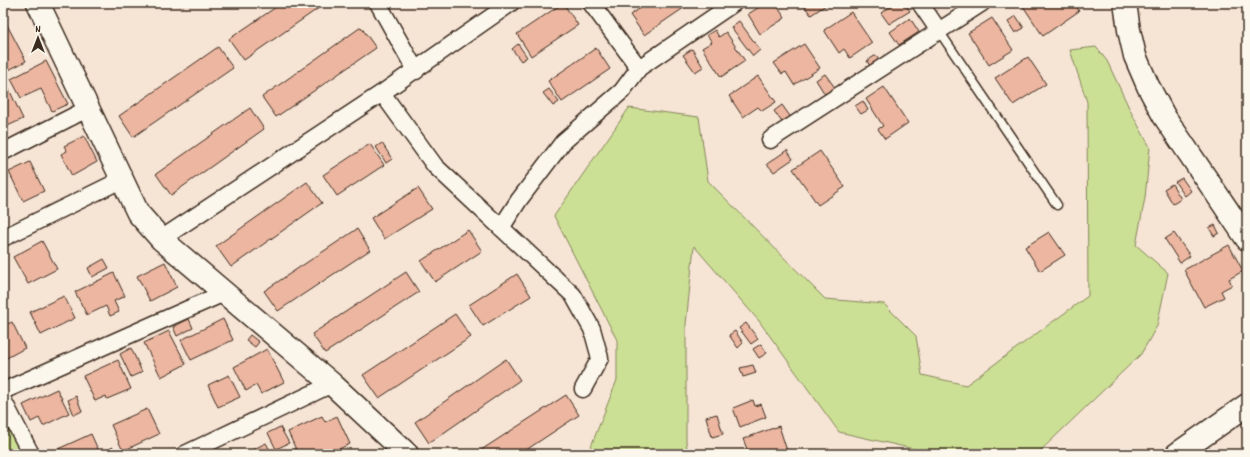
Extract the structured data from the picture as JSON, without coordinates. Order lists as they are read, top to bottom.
{
  "north": "top"
}
